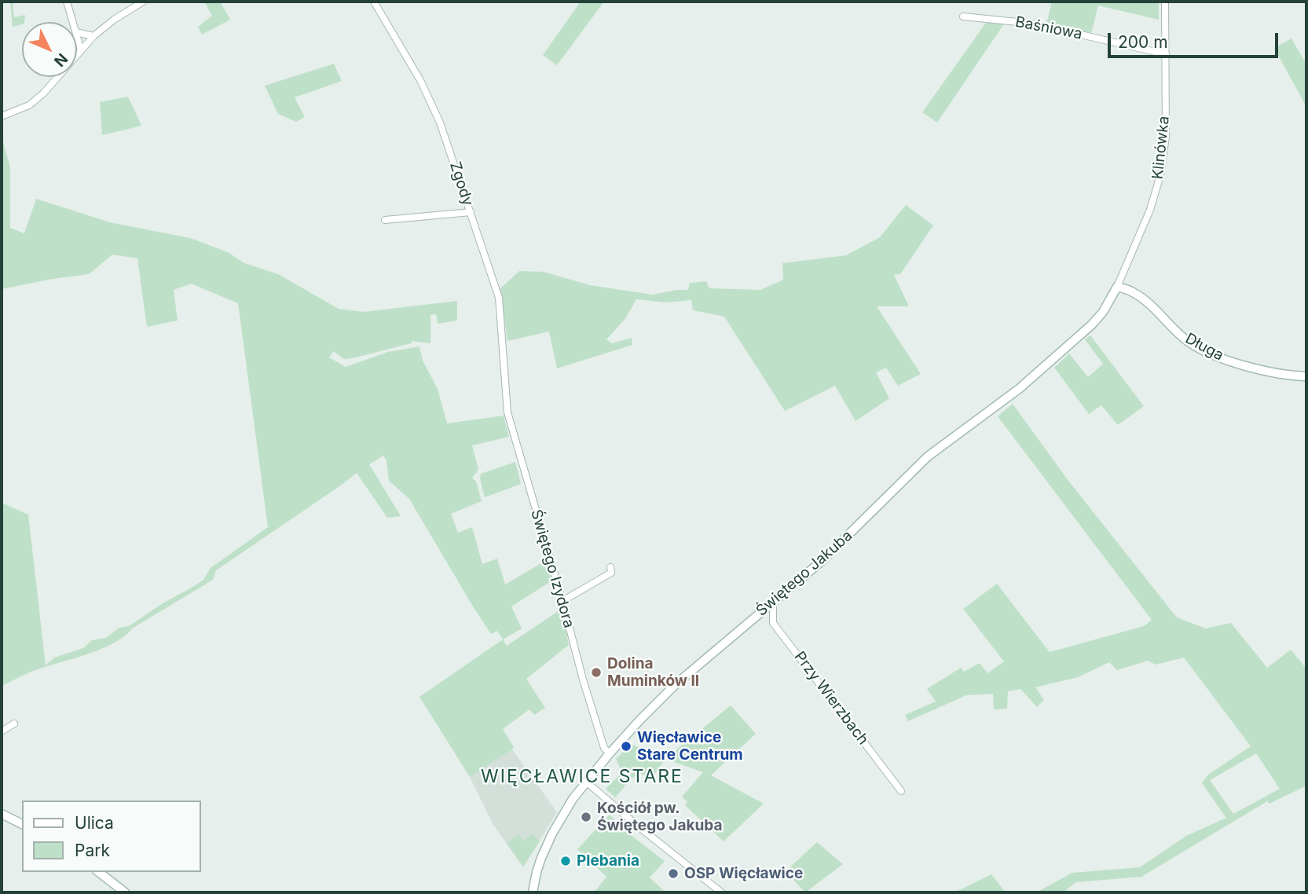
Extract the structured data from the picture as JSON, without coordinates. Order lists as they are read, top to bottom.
{
  "streets": {
    "street": [
      "Baśniowa",
      "Klinówka",
      "Zgody",
      "Długa",
      "Świętego Izydora",
      "Świętego Jakuba",
      "Przy Wierzbach"
    ]
  },
  "crossings": [
    ["Baśniowa", "Klinówka"],
    ["Klinówka", "Długa"],
    ["Klinówka", "Świętego Jakuba"],
    ["Zgody", "Świętego Izydora"],
    ["Długa", "Świętego Jakuba"],
    ["Świętego Izydora", "Świętego Jakuba"],
    ["Świętego Jakuba", "Przy Wierzbach"]
  ],
  "districts": ["WIĘCŁAWICE STARE"],
  "places": [
    "Dolina Muminków II",
    "Więcławice Stare Centrum",
    "Kościół pw. Świętego Jakuba",
    "Plebania",
    "OSP Więcławice"
  ],
  "legend": ["Ulica", "Park"],
  "scale_bar": "200 m",
  "north": "bottom right"
}
